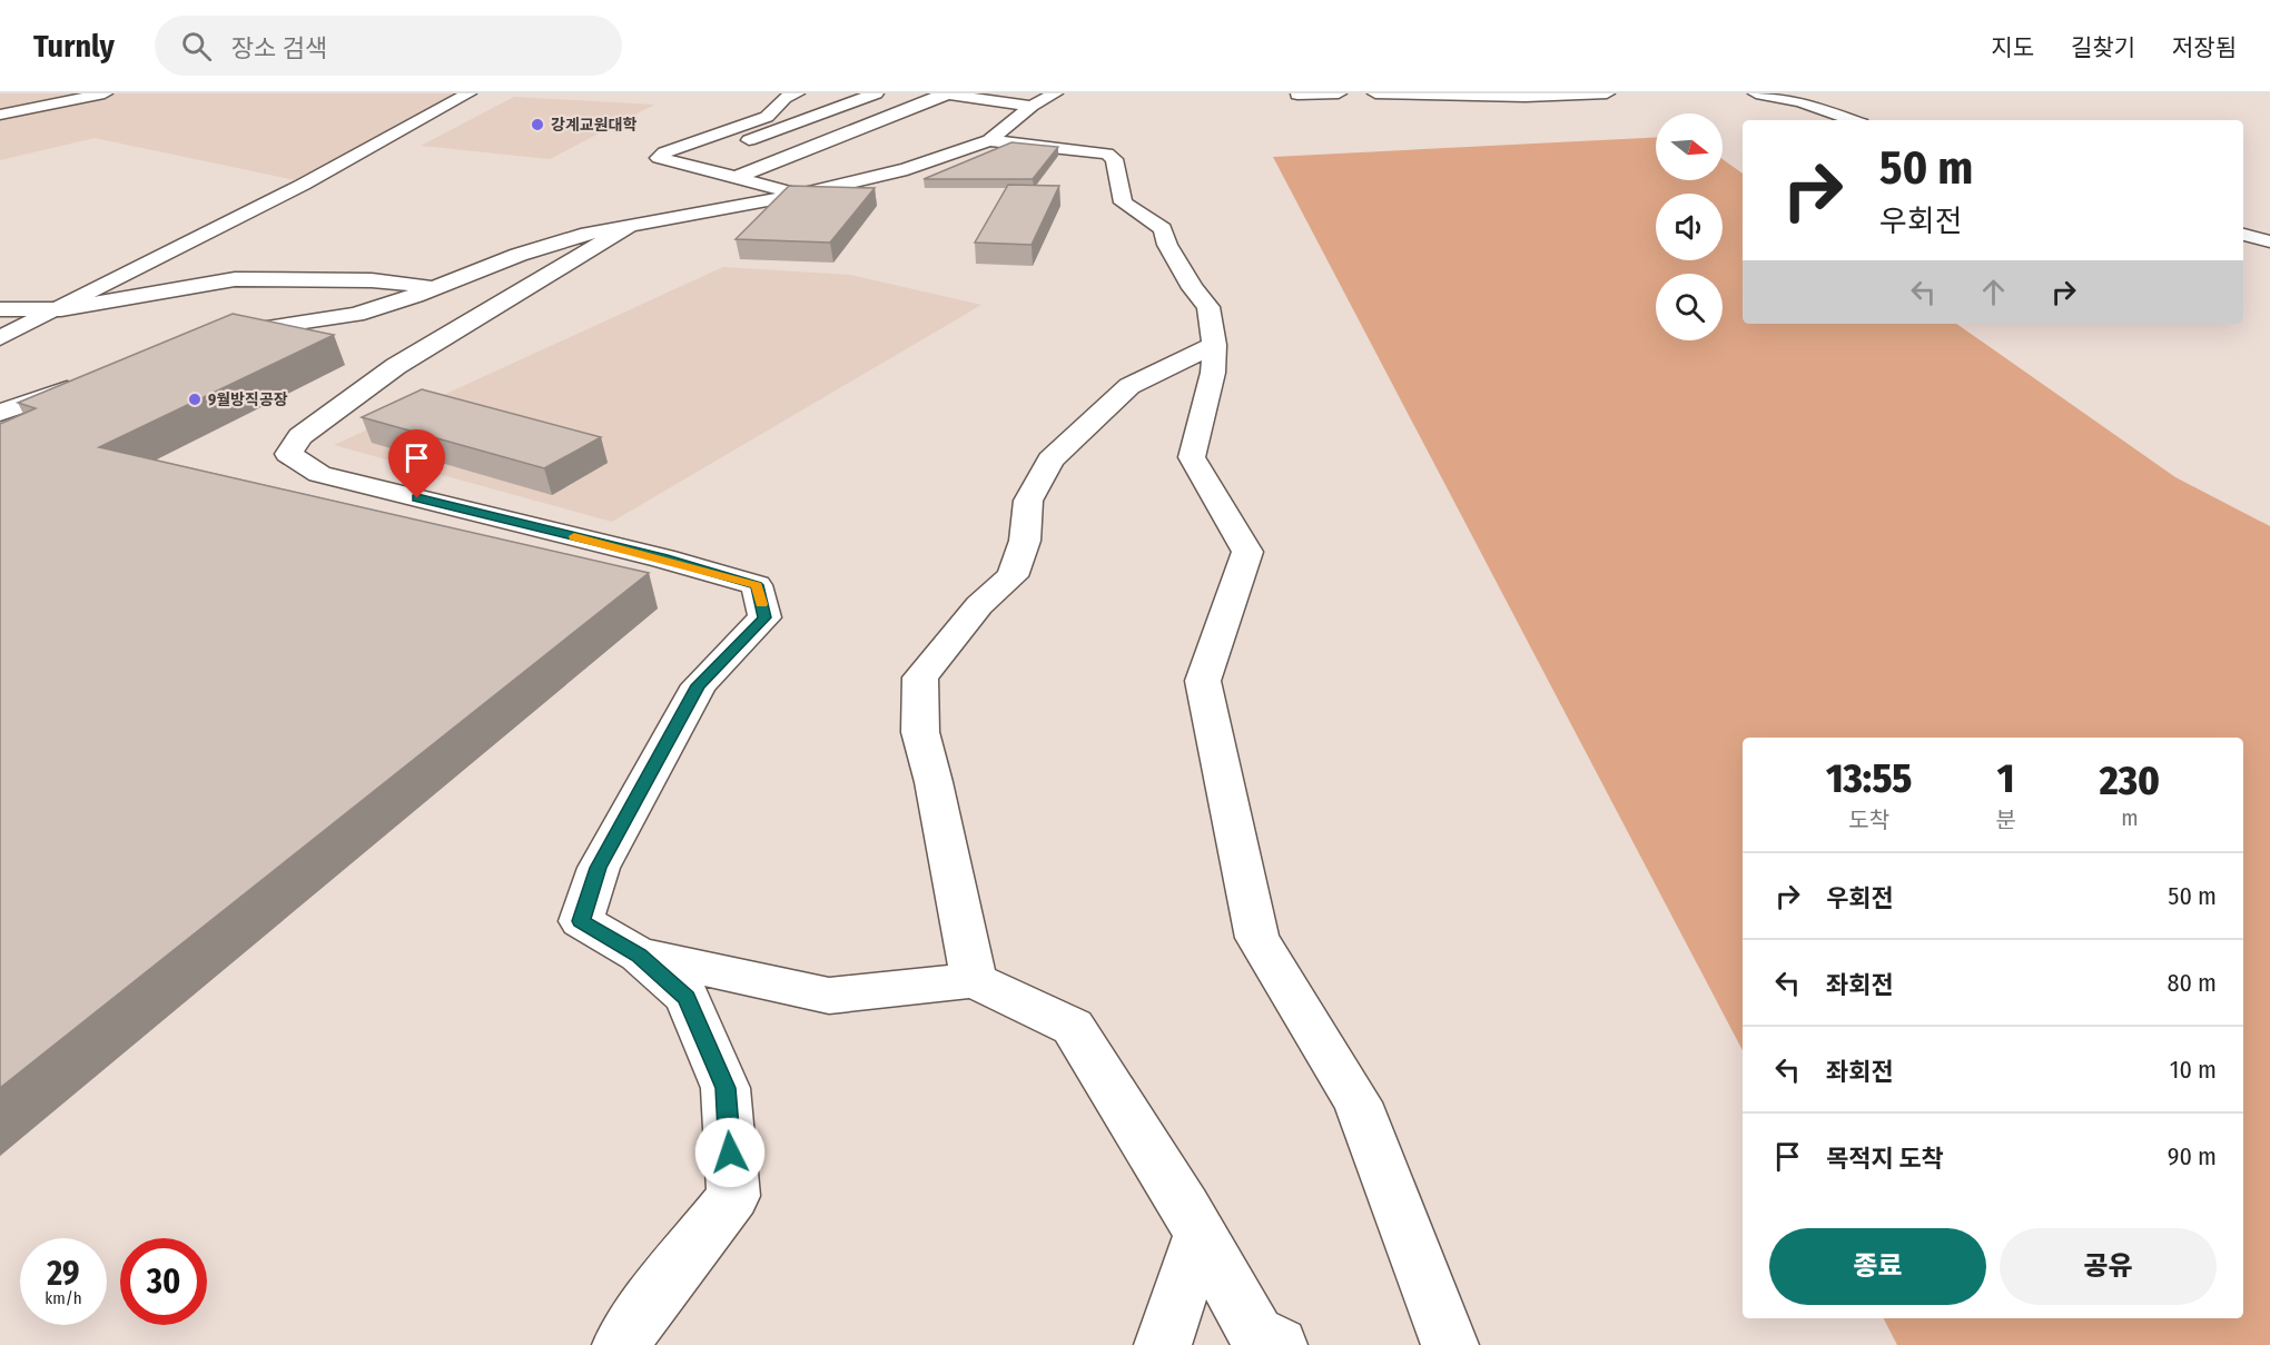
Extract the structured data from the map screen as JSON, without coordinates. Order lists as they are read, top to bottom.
{
  "places": ["강계교원대학", "9월방직공장"],
  "north": "right",
  "page": {
    "header": "Turnly",
    "search": "장소 검색",
    "nav": ["지도", "길찾기", "저장됨"],
    "turn": ["50 m", "우회전"],
    "eta": [
      "13:55",
      "도착",
      "1",
      "분",
      "230",
      "m"
    ],
    "list": [
      {
        "name": "우회전",
        "value": "50 m"
      },
      {
        "name": "좌회전",
        "value": "80 m"
      },
      {
        "name": "좌회전",
        "value": "10 m"
      },
      {
        "name": "목적지 도착",
        "value": "90 m"
      }
    ],
    "buttons": ["종료", "공유"],
    "speed": "29 km/h",
    "limit": "30"
  }
}
